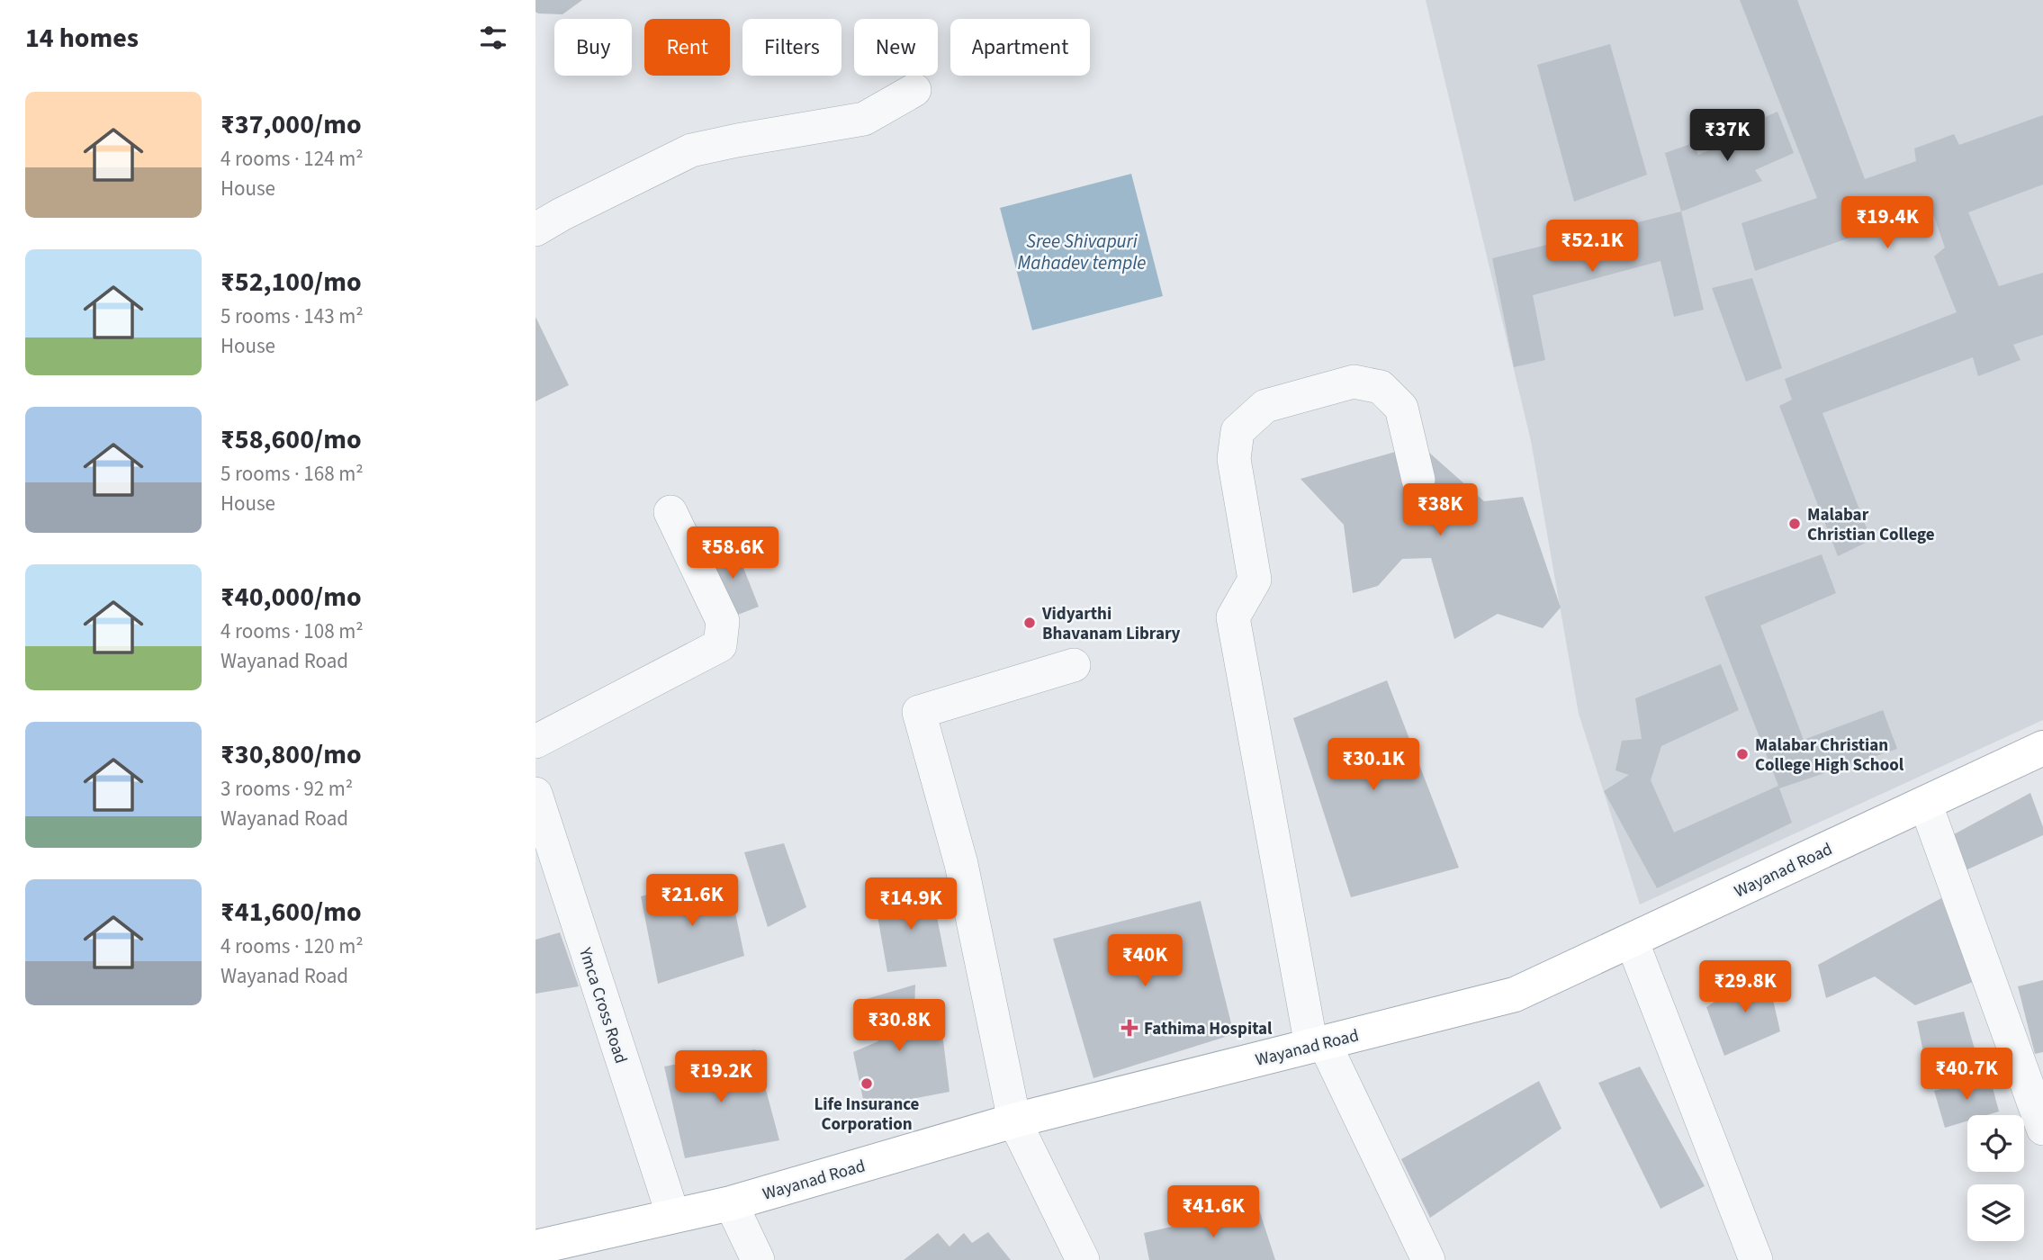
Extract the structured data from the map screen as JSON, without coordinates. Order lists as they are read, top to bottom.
{
  "streets": {
    "main road": ["Wayanad Road"],
    "street": ["Ymca Cross Road"]
  },
  "crossings": [
    ["Wayanad Road", "Ymca Cross Road"]
  ],
  "water": ["Sree Shivapuri Mahadev temple"],
  "places": {
    "other": [
      "Malabar Christian College",
      "Vidyarthi Bhavanam Library",
      "Malabar Christian College High School",
      "Life Insurance Corporation"
    ],
    "health": ["Fathima Hospital"]
  },
  "page": {
    "heading": "14 homes",
    "chip": [
      "Buy",
      "Rent",
      "Filters",
      "New",
      "Apartment"
    ],
    "list": [
      {
        "name": "₹37,000/mo",
        "note": "4 rooms · 124 m² · House"
      },
      {
        "name": "₹52,100/mo",
        "note": "5 rooms · 143 m² · House"
      },
      {
        "name": "₹58,600/mo",
        "note": "5 rooms · 168 m² · House"
      },
      {
        "name": "₹40,000/mo",
        "note": "4 rooms · 108 m² · Wayanad Road"
      },
      {
        "name": "₹30,800/mo",
        "note": "3 rooms · 92 m² · Wayanad Road"
      },
      {
        "name": "₹41,600/mo",
        "note": "4 rooms · 120 m² · Wayanad Road"
      }
    ],
    "price": [
      "₹37K",
      "₹19.4K",
      "₹52.1K",
      "₹38K",
      "₹58.6K",
      "₹30.1K",
      "₹21.6K",
      "₹14.9K",
      "₹40K",
      "₹29.8K",
      "₹30.8K",
      "₹40.7K",
      "₹19.2K",
      "₹41.6K"
    ]
  }
}
